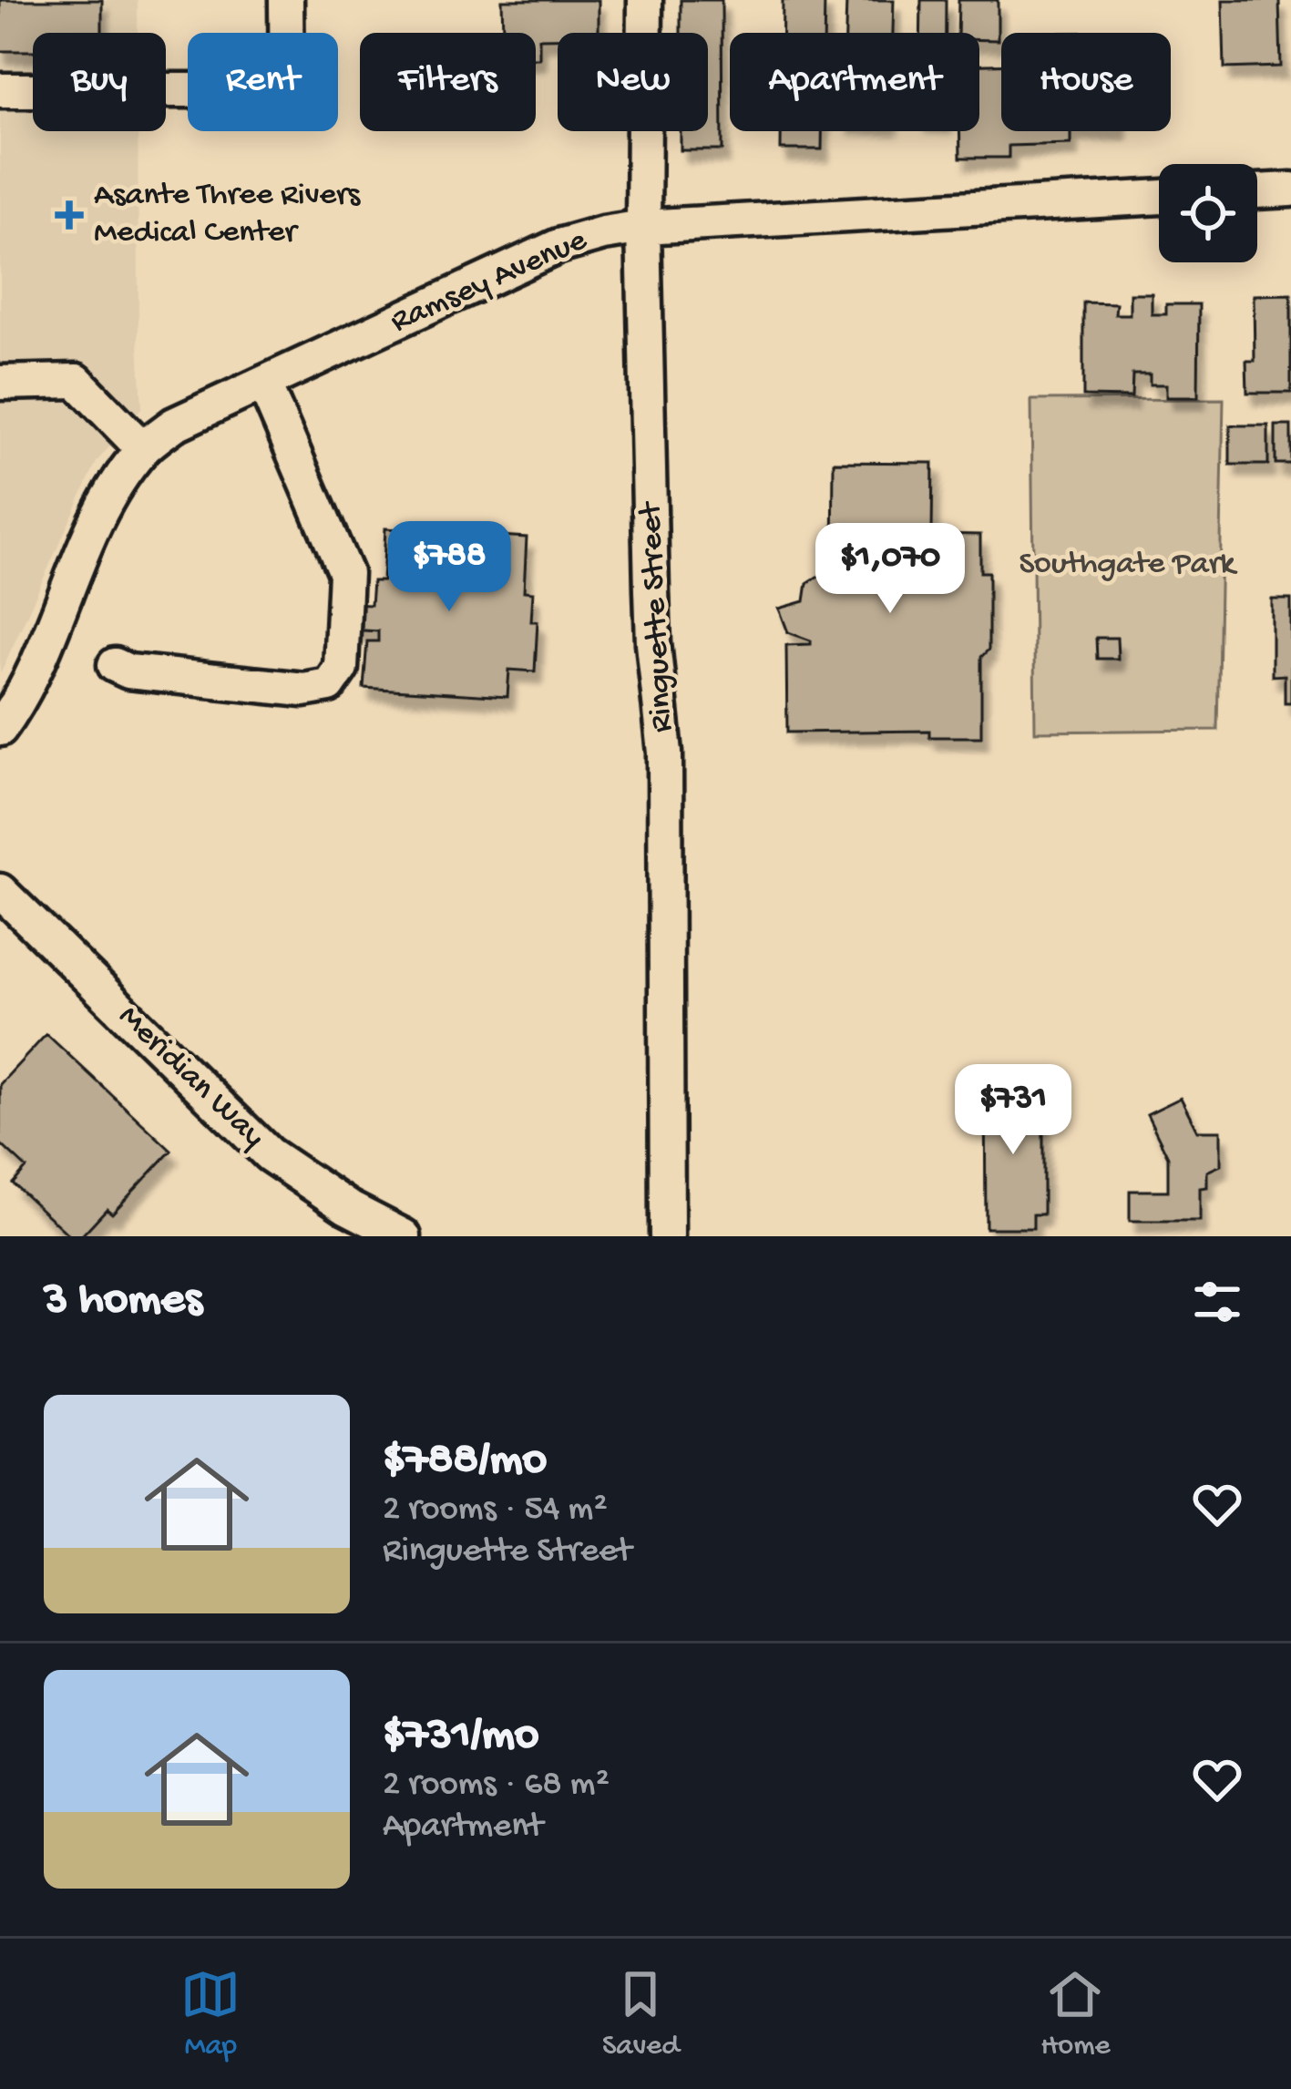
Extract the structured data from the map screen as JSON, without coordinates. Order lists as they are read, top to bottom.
{
  "streets": {
    "street": ["Ramsey Avenue", "Ringuette Street", "Meridian Way"]
  },
  "crossings": [
    ["Ramsey Avenue", "Ringuette Street"]
  ],
  "parks": ["Southgate Park"],
  "places": {
    "health": ["Asante Three Rivers Medical Center"]
  },
  "page": {
    "chip": [
      "Buy",
      "Rent",
      "Filters",
      "New",
      "Apartment",
      "House"
    ],
    "price": ["$788", "$1,070", "$731"],
    "heading": "3 homes",
    "list": [
      {
        "name": "$788/mo",
        "note": "2 rooms · 54 m² · Ringuette Street"
      },
      {
        "name": "$731/mo",
        "note": "2 rooms · 68 m² · Apartment"
      }
    ],
    "tabs": ["Map", "Saved", "Home"]
  }
}
